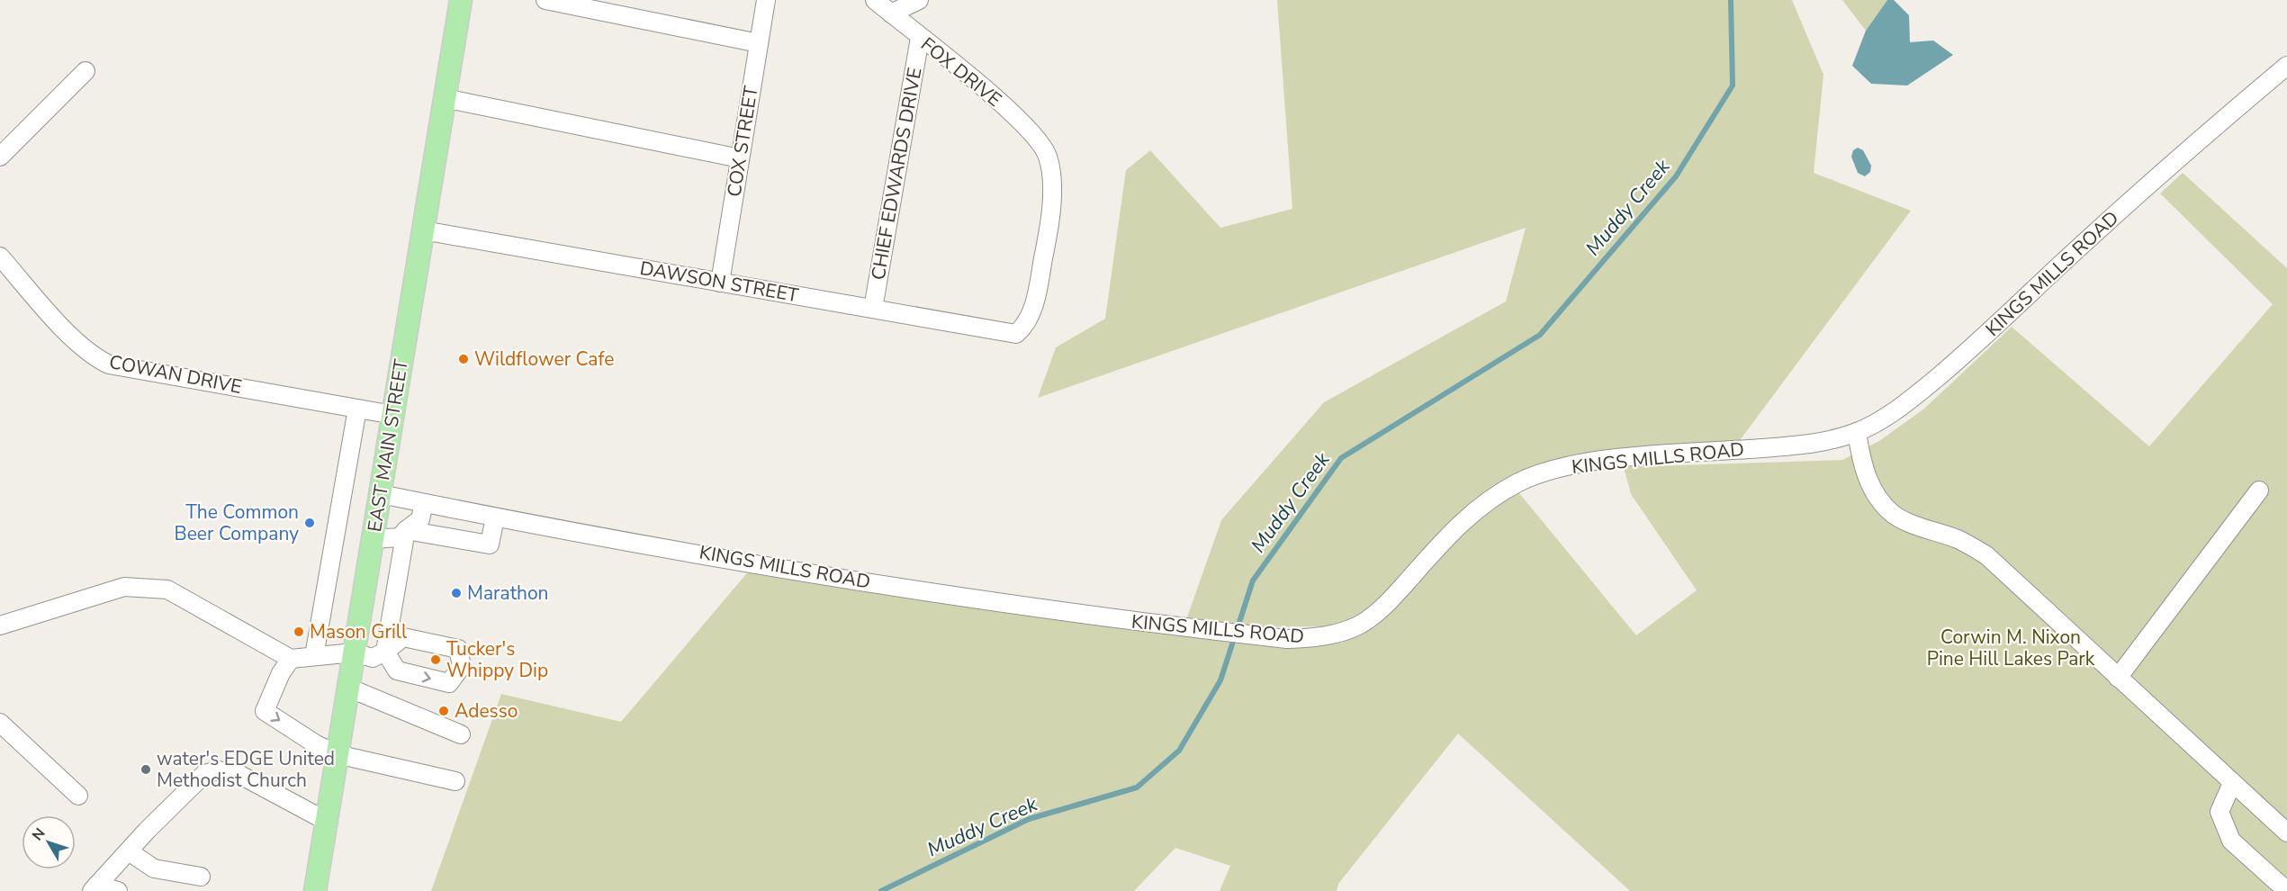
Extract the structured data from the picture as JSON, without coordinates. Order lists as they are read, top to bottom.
{
  "streets": {
    "main road": ["EAST MAIN STREET"],
    "street": [
      "FOX DRIVE",
      "COX STREET",
      "CHIEF EDWARDS DRIVE",
      "KINGS MILLS ROAD",
      "DAWSON STREET",
      "COWAN DRIVE"
    ]
  },
  "crossings": [
    ["FOX DRIVE", "CHIEF EDWARDS DRIVE"],
    ["FOX DRIVE", "DAWSON STREET"],
    ["COX STREET", "DAWSON STREET"],
    ["CHIEF EDWARDS DRIVE", "DAWSON STREET"],
    ["KINGS MILLS ROAD", "EAST MAIN STREET"],
    ["DAWSON STREET", "EAST MAIN STREET"],
    ["COWAN DRIVE", "EAST MAIN STREET"]
  ],
  "water": ["Muddy Creek"],
  "parks": ["Corwin M. Nixon Pine Hill Lakes Park"],
  "places": [
    "Wildflower Cafe",
    "The Common Beer Company",
    "Marathon",
    "Mason Grill",
    "Tucker's Whippy Dip",
    "Adesso",
    "water's EDGE United Methodist Church"
  ],
  "north": "top left"
}
